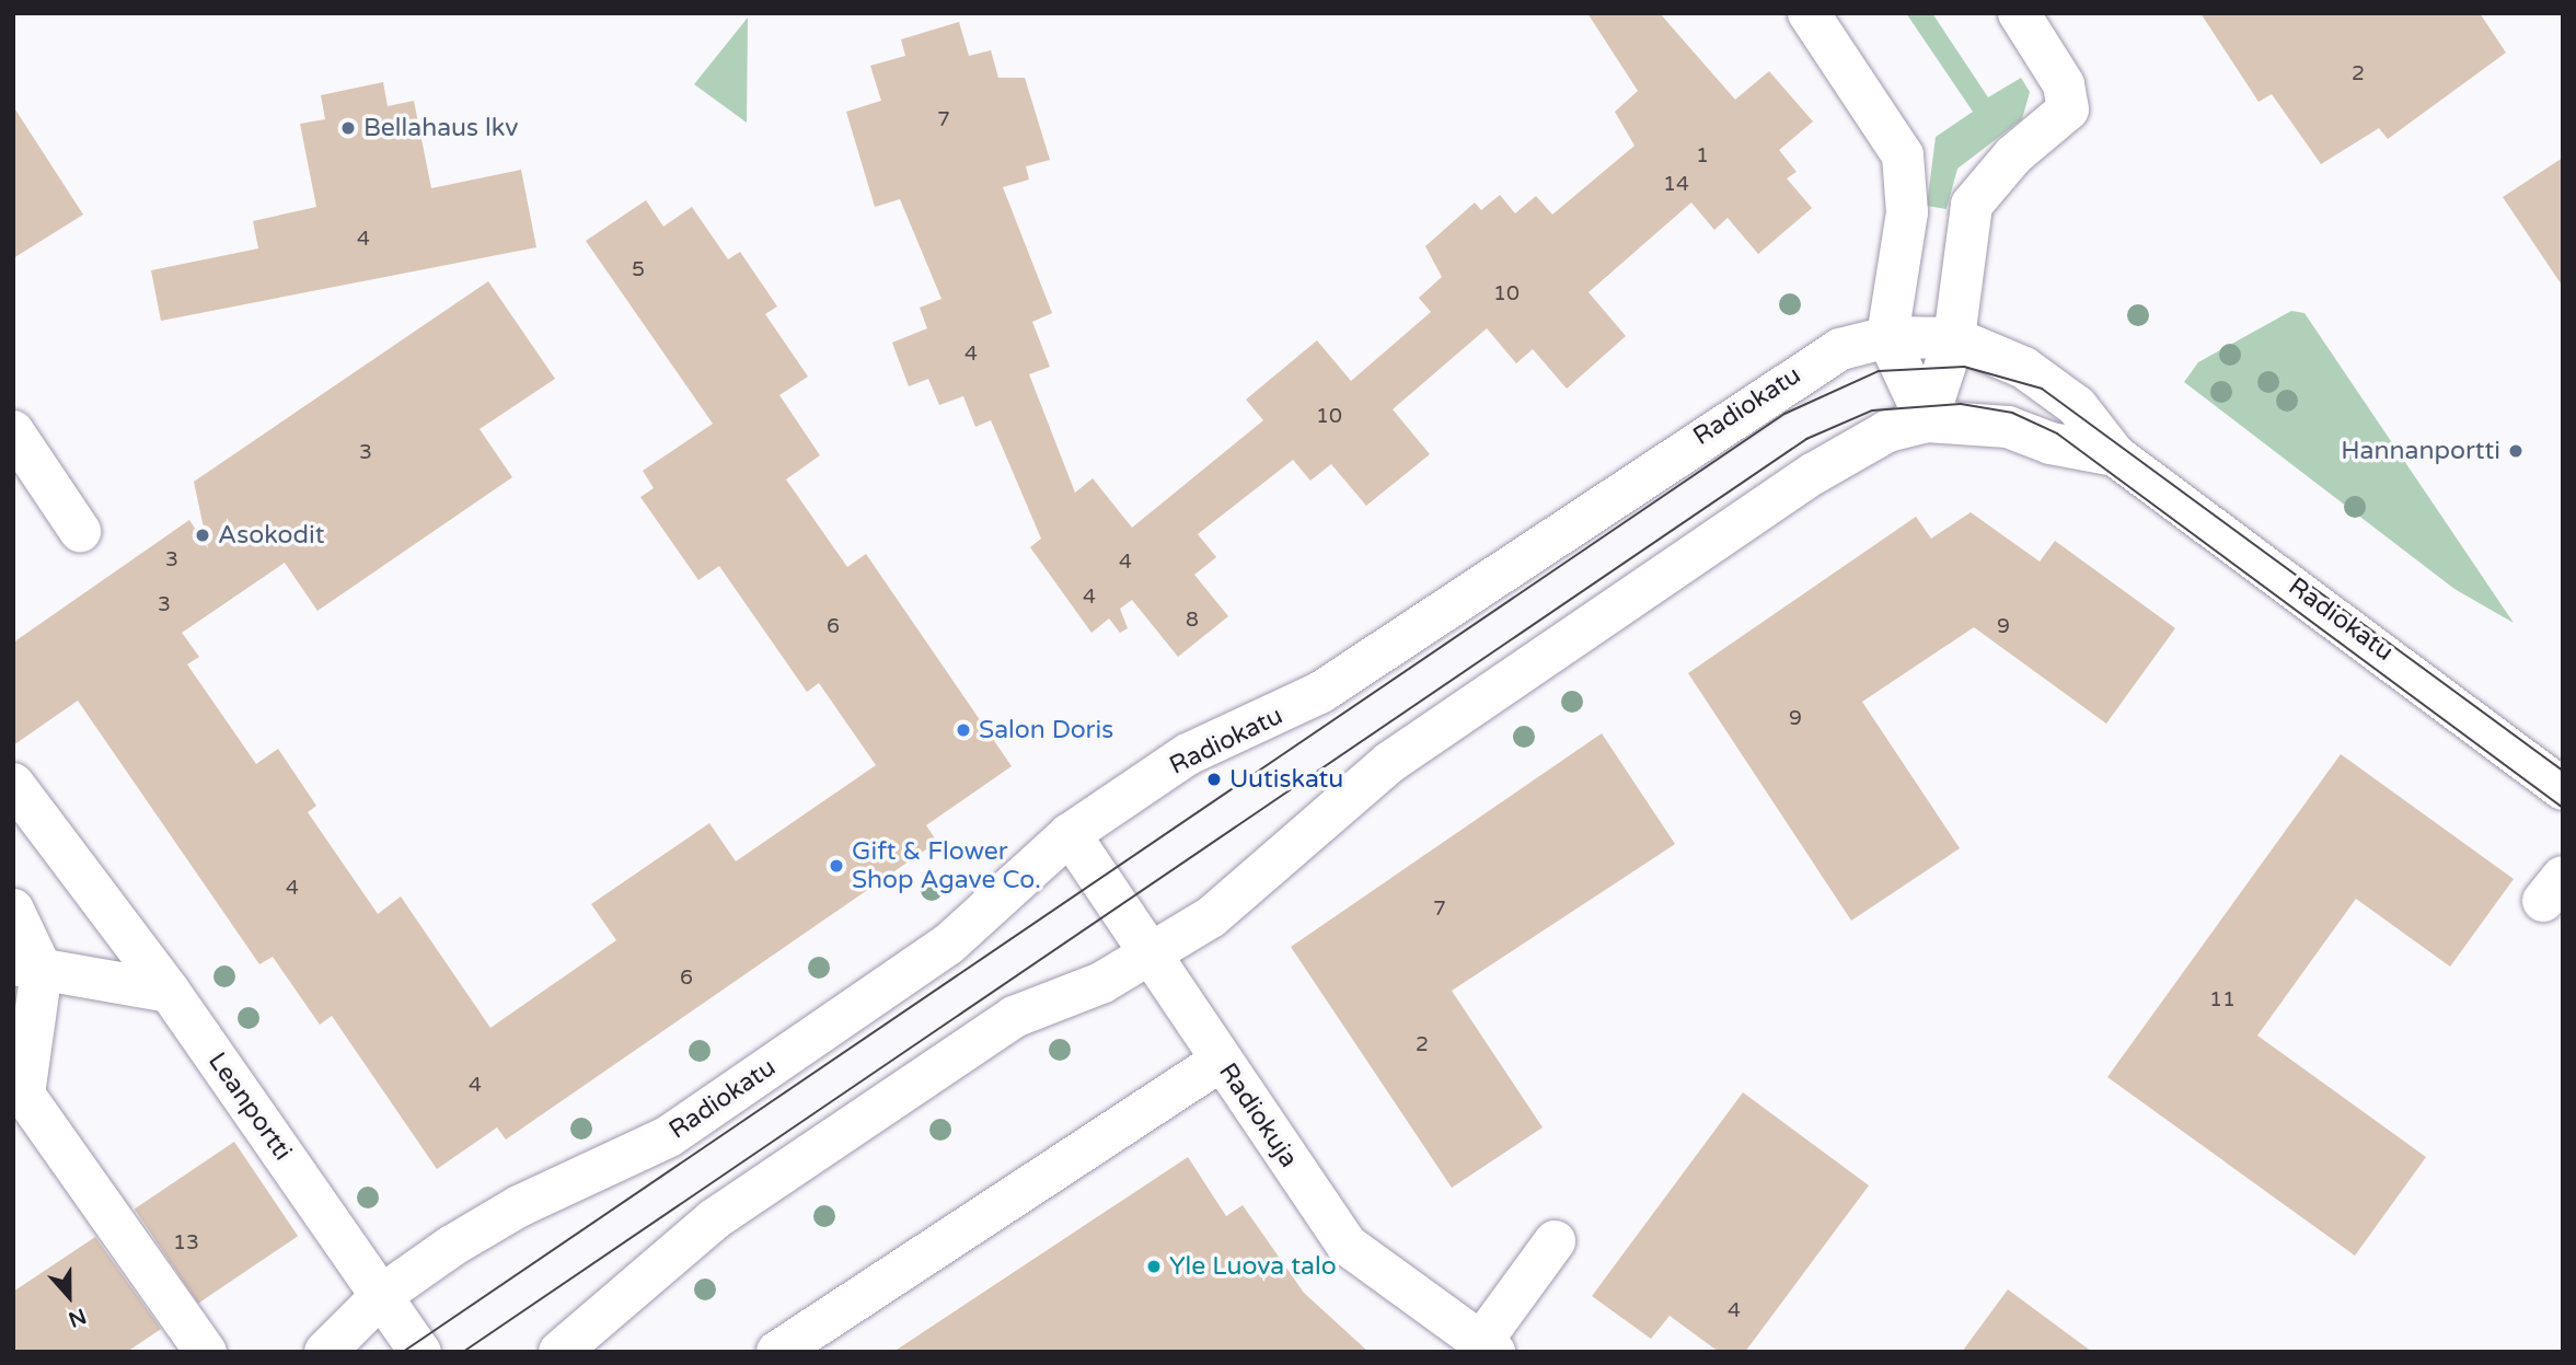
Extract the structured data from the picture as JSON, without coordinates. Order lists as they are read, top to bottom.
{
  "streets": {
    "street": ["Radiokatu", "Leanportti", "Radiokuja"]
  },
  "crossings": [
    ["Radiokatu", "Leanportti"],
    ["Radiokatu", "Radiokuja"]
  ],
  "places": [
    "Bellahaus lkv",
    "Hannanportti",
    "Asokodit",
    "Salon Doris",
    "Uutiskatu",
    "Gift & Flower Shop Agave Co.",
    "Yle Luova talo"
  ],
  "house_numbers": [
    "2",
    "7",
    "1",
    "14",
    "4",
    "5",
    "10",
    "4",
    "10",
    "3",
    "3",
    "4",
    "4",
    "3",
    "8",
    "6",
    "9",
    "9",
    "4",
    "7",
    "6",
    "11",
    "2",
    "4",
    "13",
    "4"
  ],
  "north": "bottom"
}
